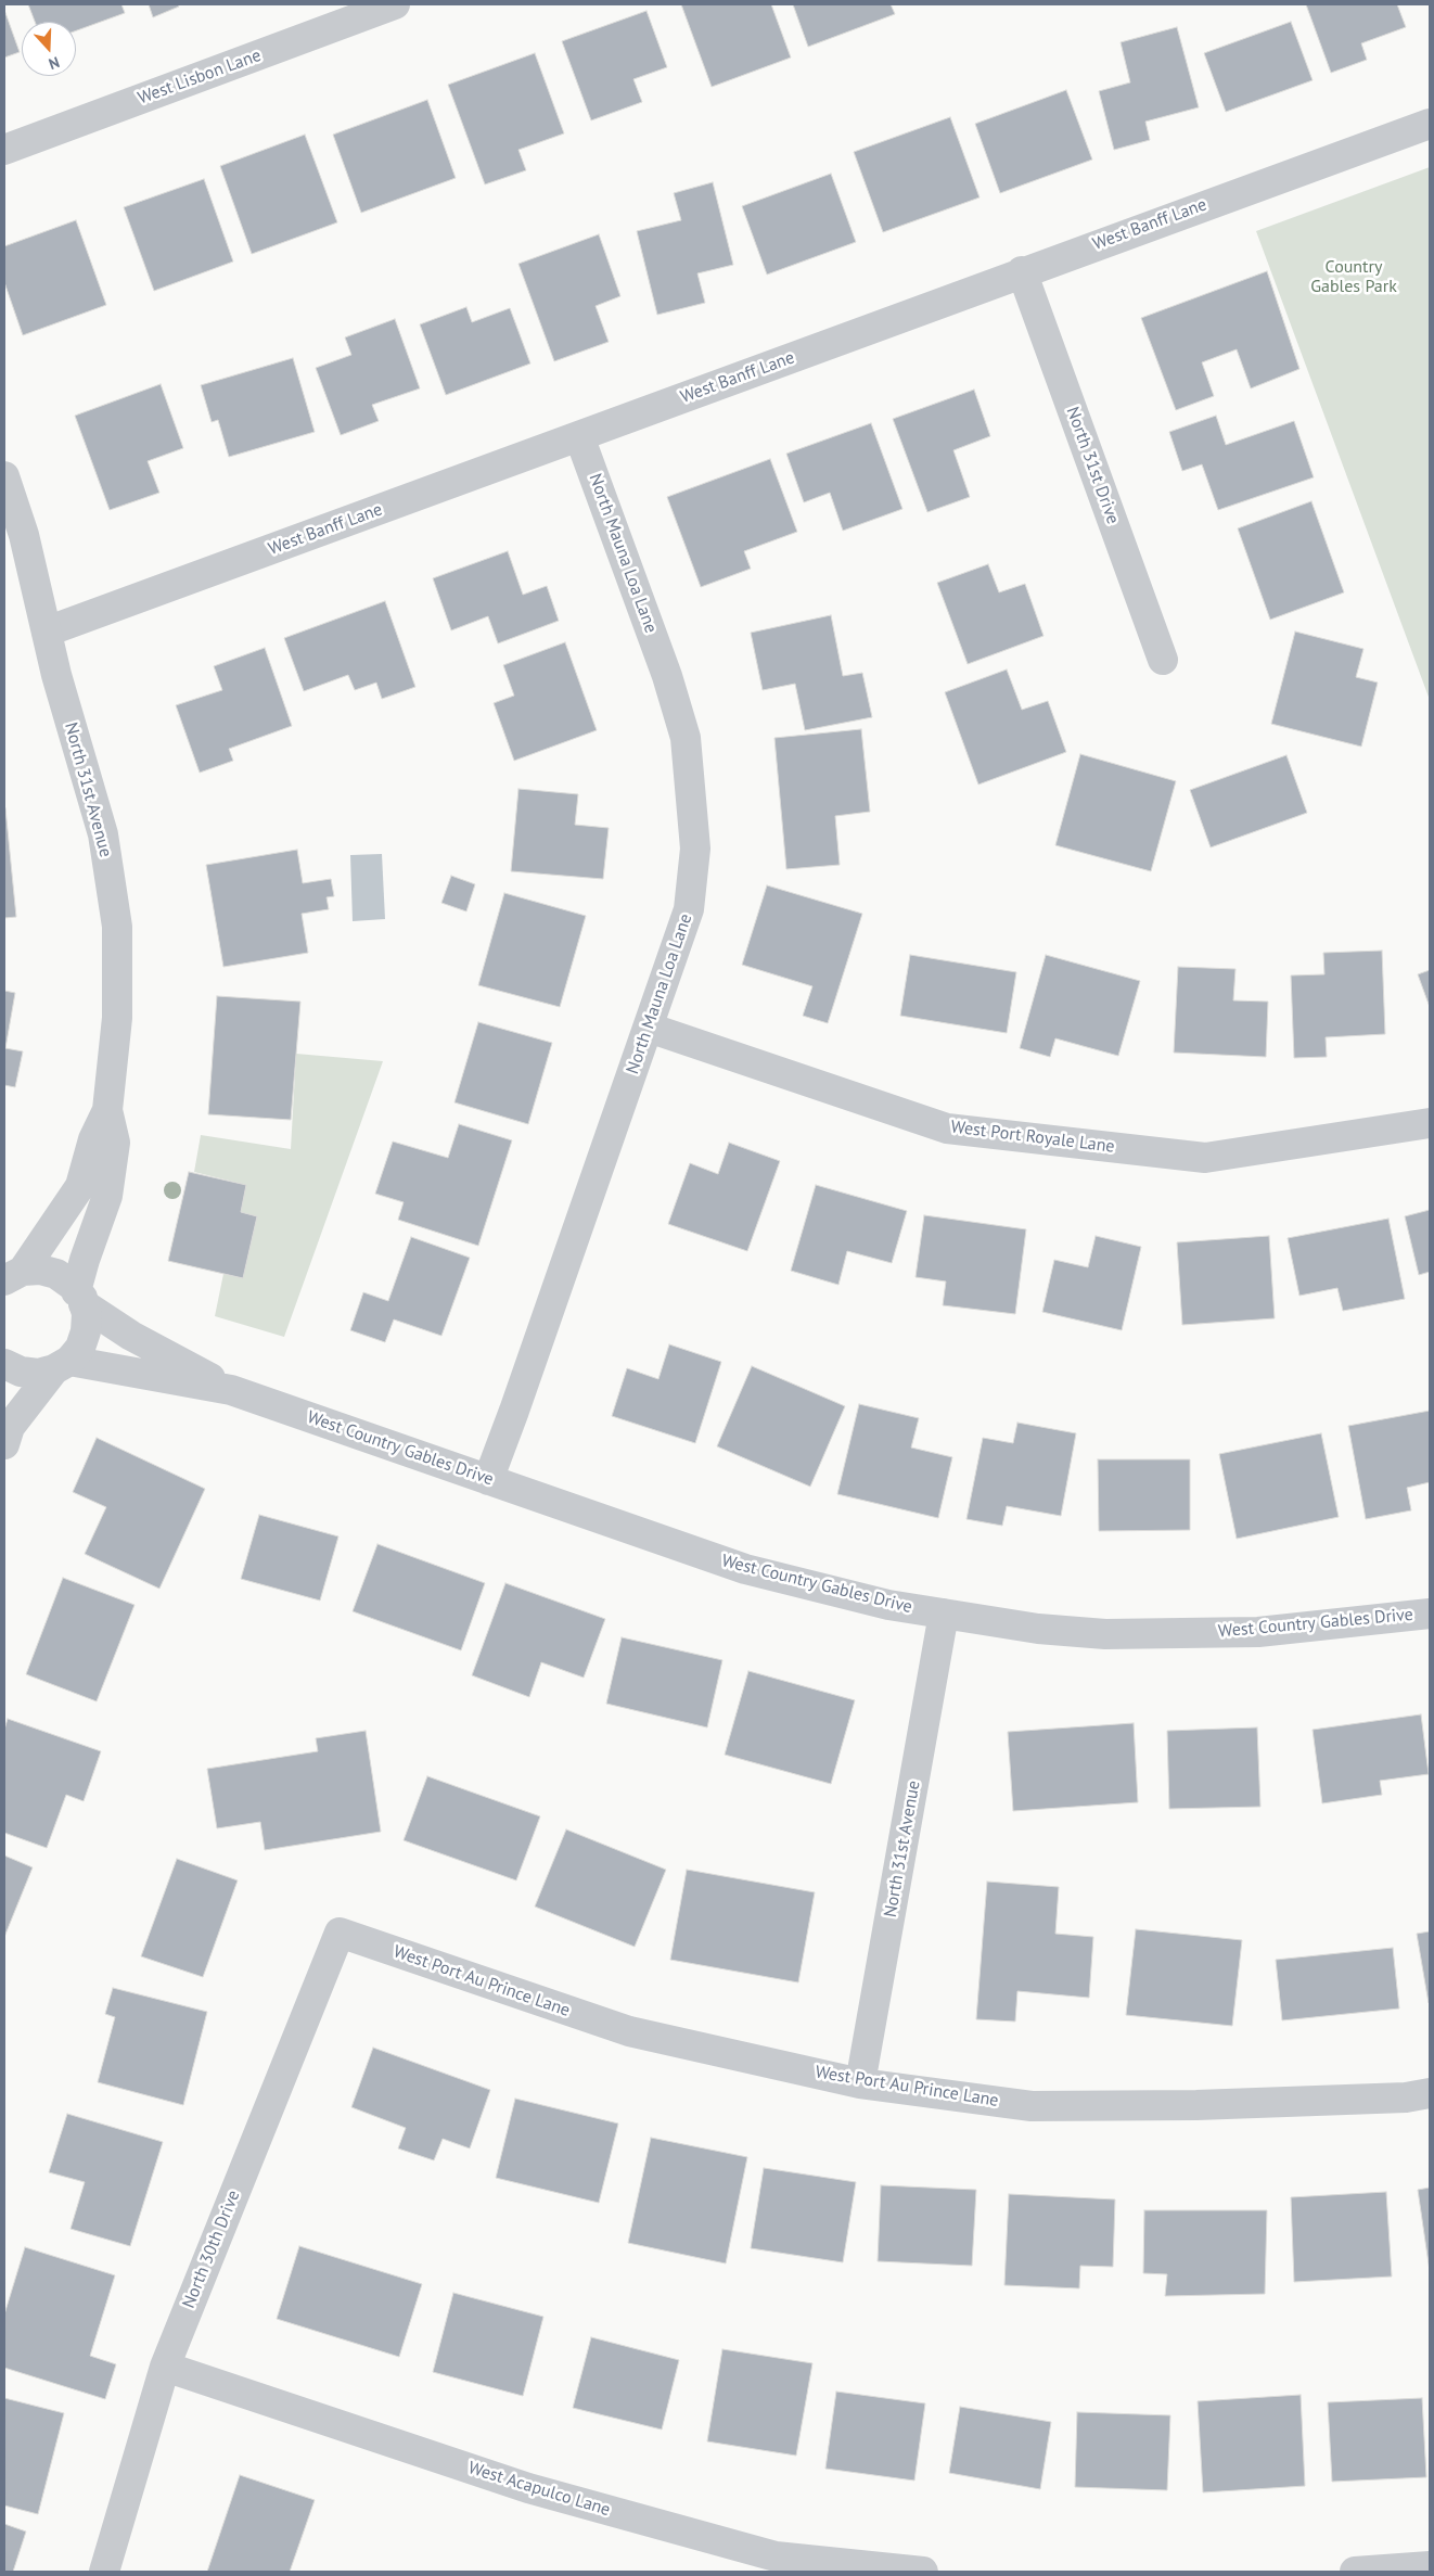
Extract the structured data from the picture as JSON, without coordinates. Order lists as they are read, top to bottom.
{
  "streets": {
    "street": [
      "West Lisbon Lane",
      "West Banff Lane",
      "North 31st Drive",
      "North Mauna Loa Lane",
      "North 31st Avenue",
      "West Port Royale Lane",
      "West Country Gables Drive",
      "West Port Au Prince Lane",
      "North 30th Drive",
      "West Acapulco Lane"
    ]
  },
  "crossings": [
    ["West Banff Lane", "North 31st Drive"],
    ["West Banff Lane", "North Mauna Loa Lane"],
    ["West Banff Lane", "North 31st Avenue"],
    ["North Mauna Loa Lane", "West Port Royale Lane"],
    ["North Mauna Loa Lane", "West Country Gables Drive"],
    ["North 31st Avenue", "West Country Gables Drive"],
    ["North 31st Avenue", "West Port Au Prince Lane"],
    ["West Port Au Prince Lane", "North 30th Drive"],
    ["North 30th Drive", "West Acapulco Lane"]
  ],
  "parks": ["Country Gables Park"],
  "north": "bottom"
}
